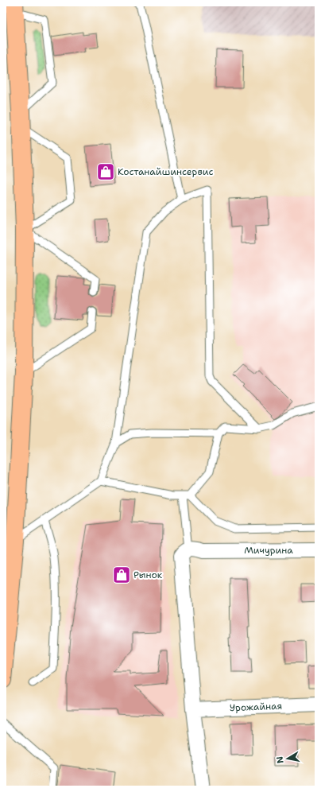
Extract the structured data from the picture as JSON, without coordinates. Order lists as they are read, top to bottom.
{
  "streets": {
    "street": ["Мичурина", "Урожайная"]
  },
  "places": {
    "shop": ["Костанайшинсервис", "Рынок"]
  },
  "north": "left"
}
